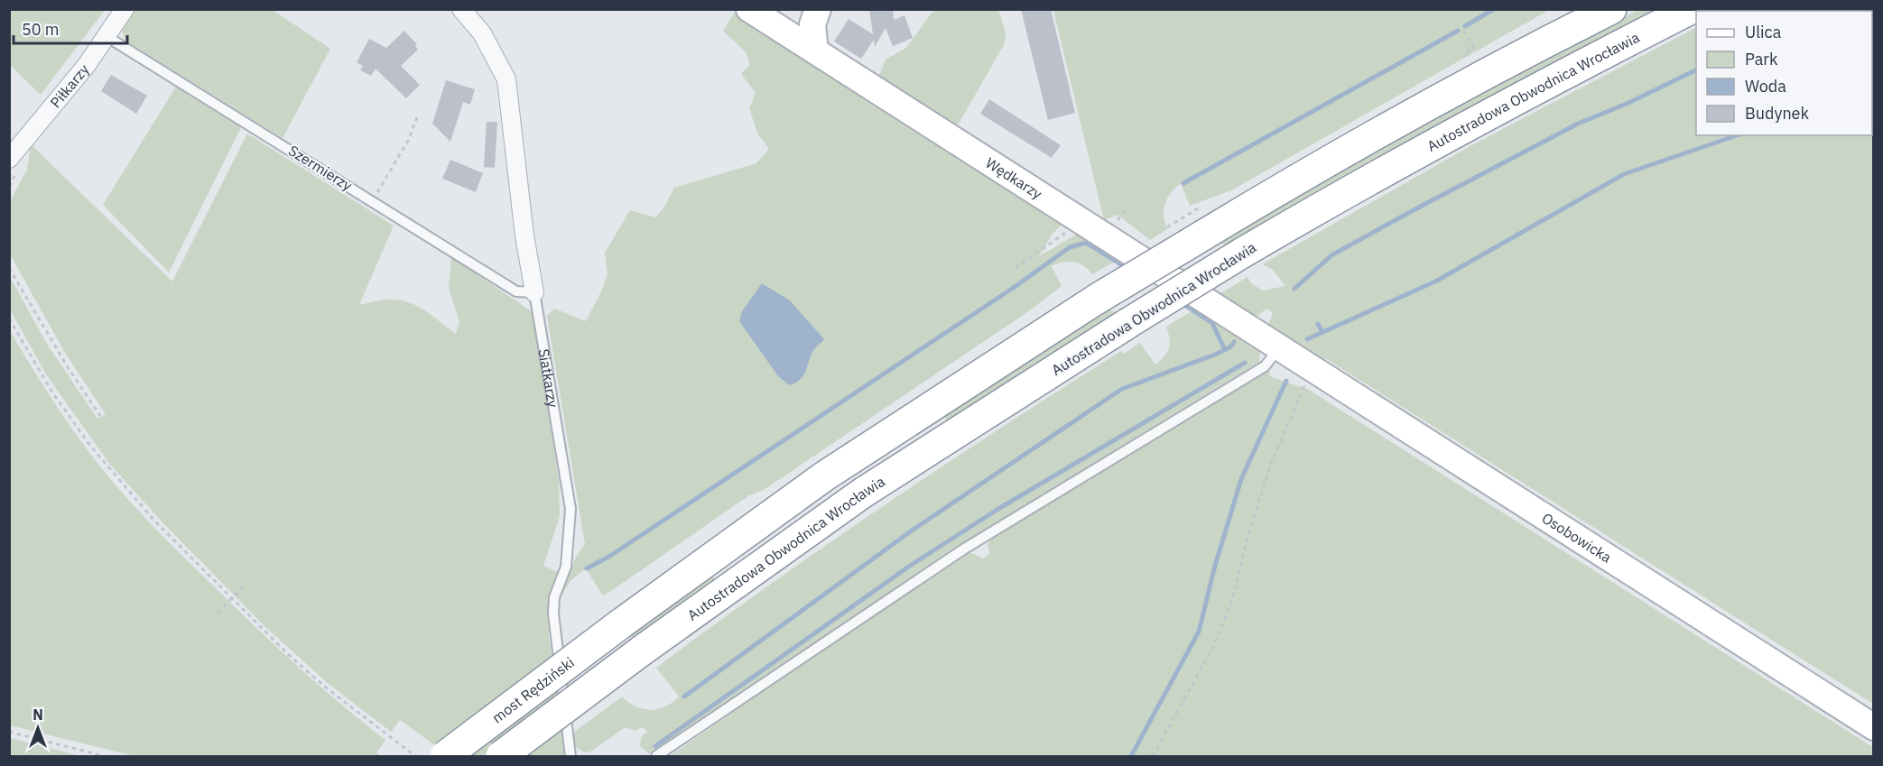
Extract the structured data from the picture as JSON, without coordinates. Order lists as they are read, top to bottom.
{
  "streets": {
    "highway": ["Autostradowa Obwodnica Wrocławia", "most Rędziński"],
    "street": [
      "Piłkarzy",
      "Wędkarzy",
      "Siatkarzy",
      "Osobowicka"
    ],
    "lane": ["Szermierzy"]
  },
  "crossings": [
    ["Piłkarzy", "Szermierzy"],
    ["Szermierzy", "Siatkarzy"],
    ["Wędkarzy", "Osobowicka"]
  ],
  "legend": [
    "Ulica",
    "Park",
    "Woda",
    "Budynek"
  ],
  "scale_bar": "50 m",
  "north": "top"
}
